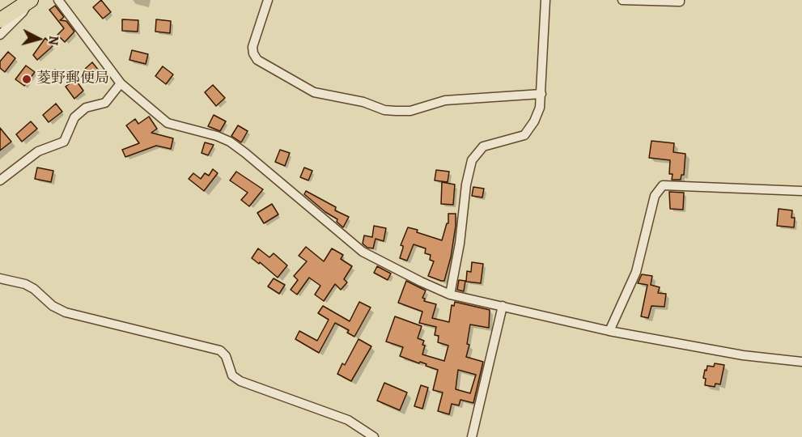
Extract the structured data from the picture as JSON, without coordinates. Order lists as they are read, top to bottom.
{
  "places": ["菱野郵便局"],
  "north": "right"
}
